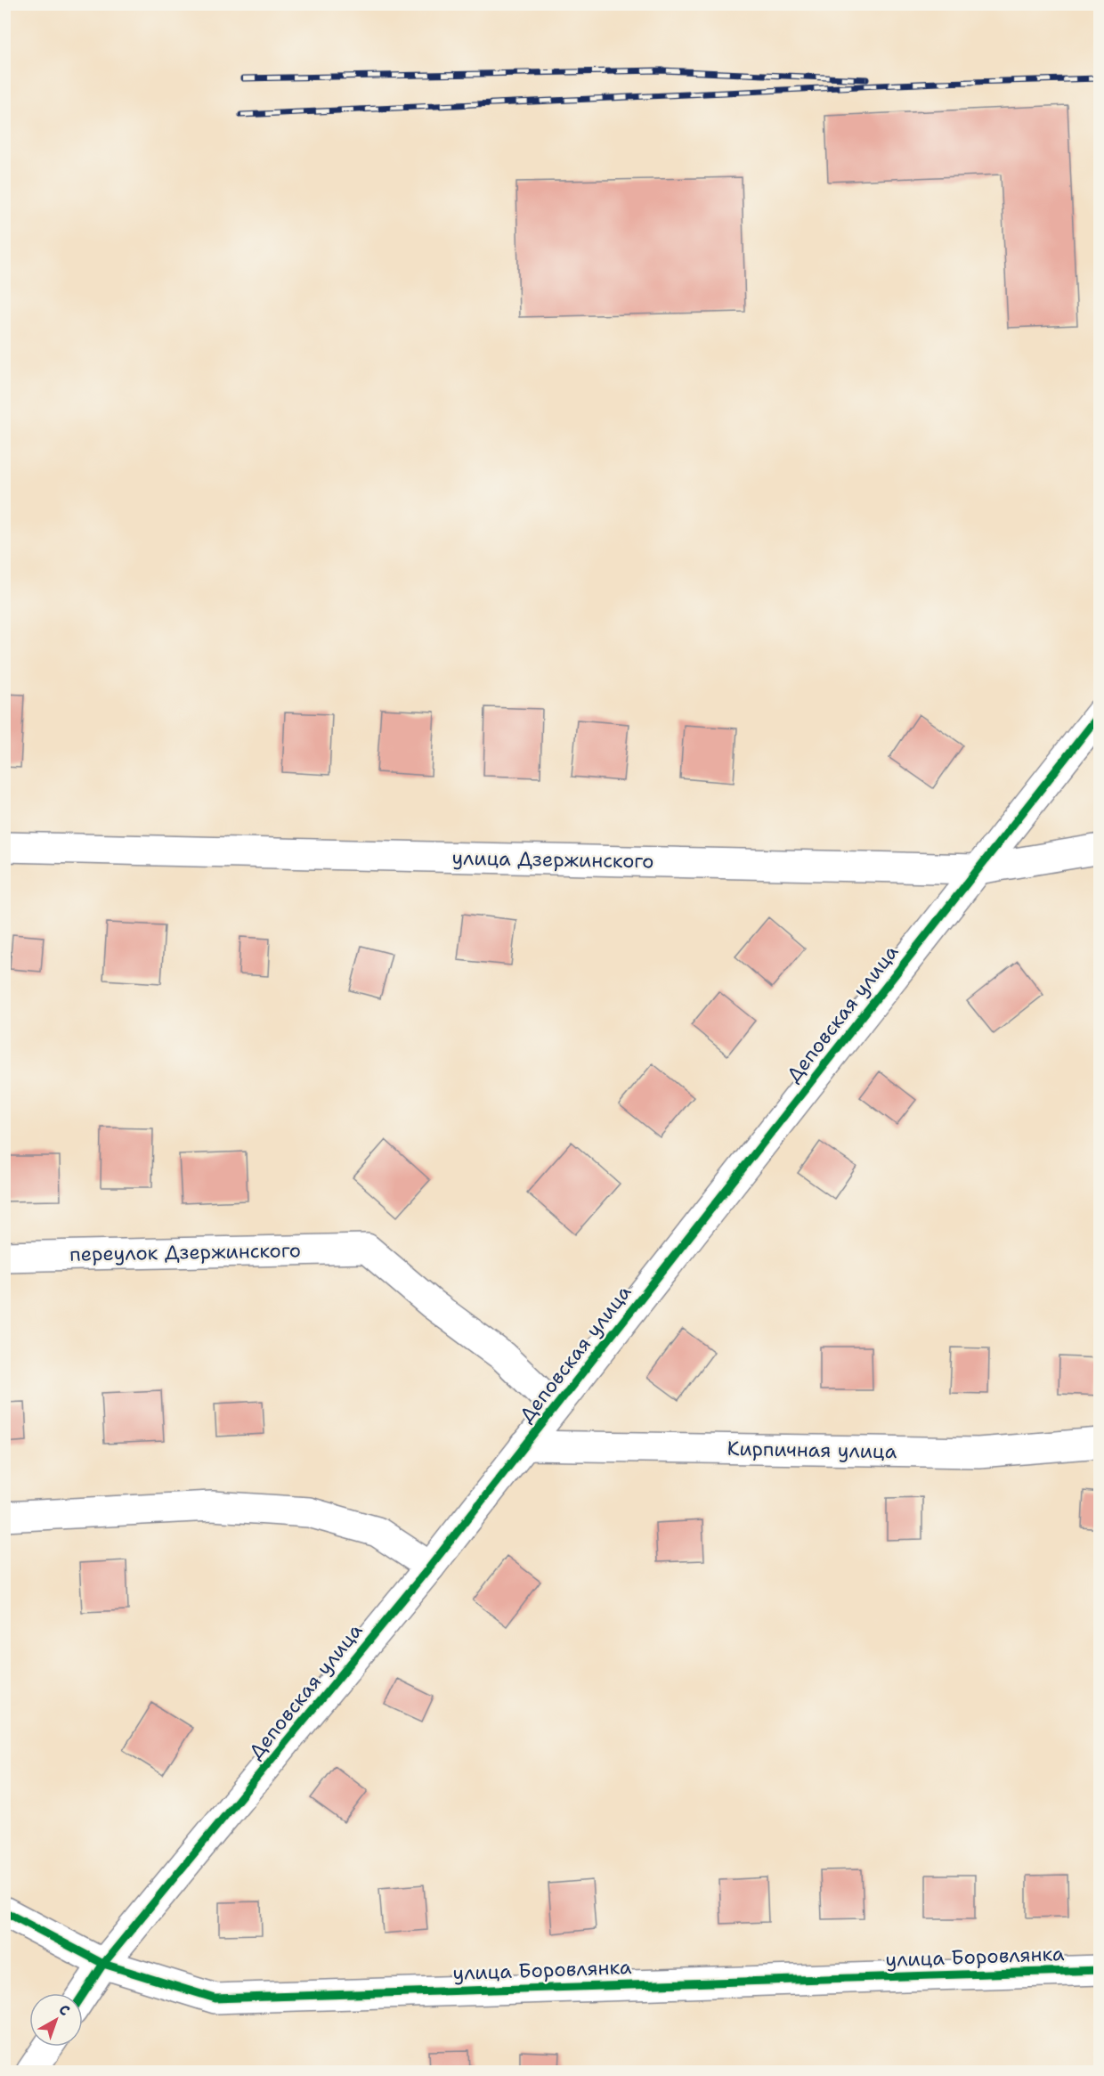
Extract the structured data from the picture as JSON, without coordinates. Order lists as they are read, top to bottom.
{
  "streets": {
    "street": [
      "улица Дзержинского",
      "Деповская улица",
      "переулок Дзержинского",
      "Кирпичная улица",
      "улица Боровлянка"
    ]
  },
  "crossings": [
    ["улица Дзержинского", "Деповская улица"],
    ["Деповская улица", "переулок Дзержинского"],
    ["Деповская улица", "Кирпичная улица"],
    ["Деповская улица", "улица Боровлянка"]
  ],
  "north": "top right"
}
